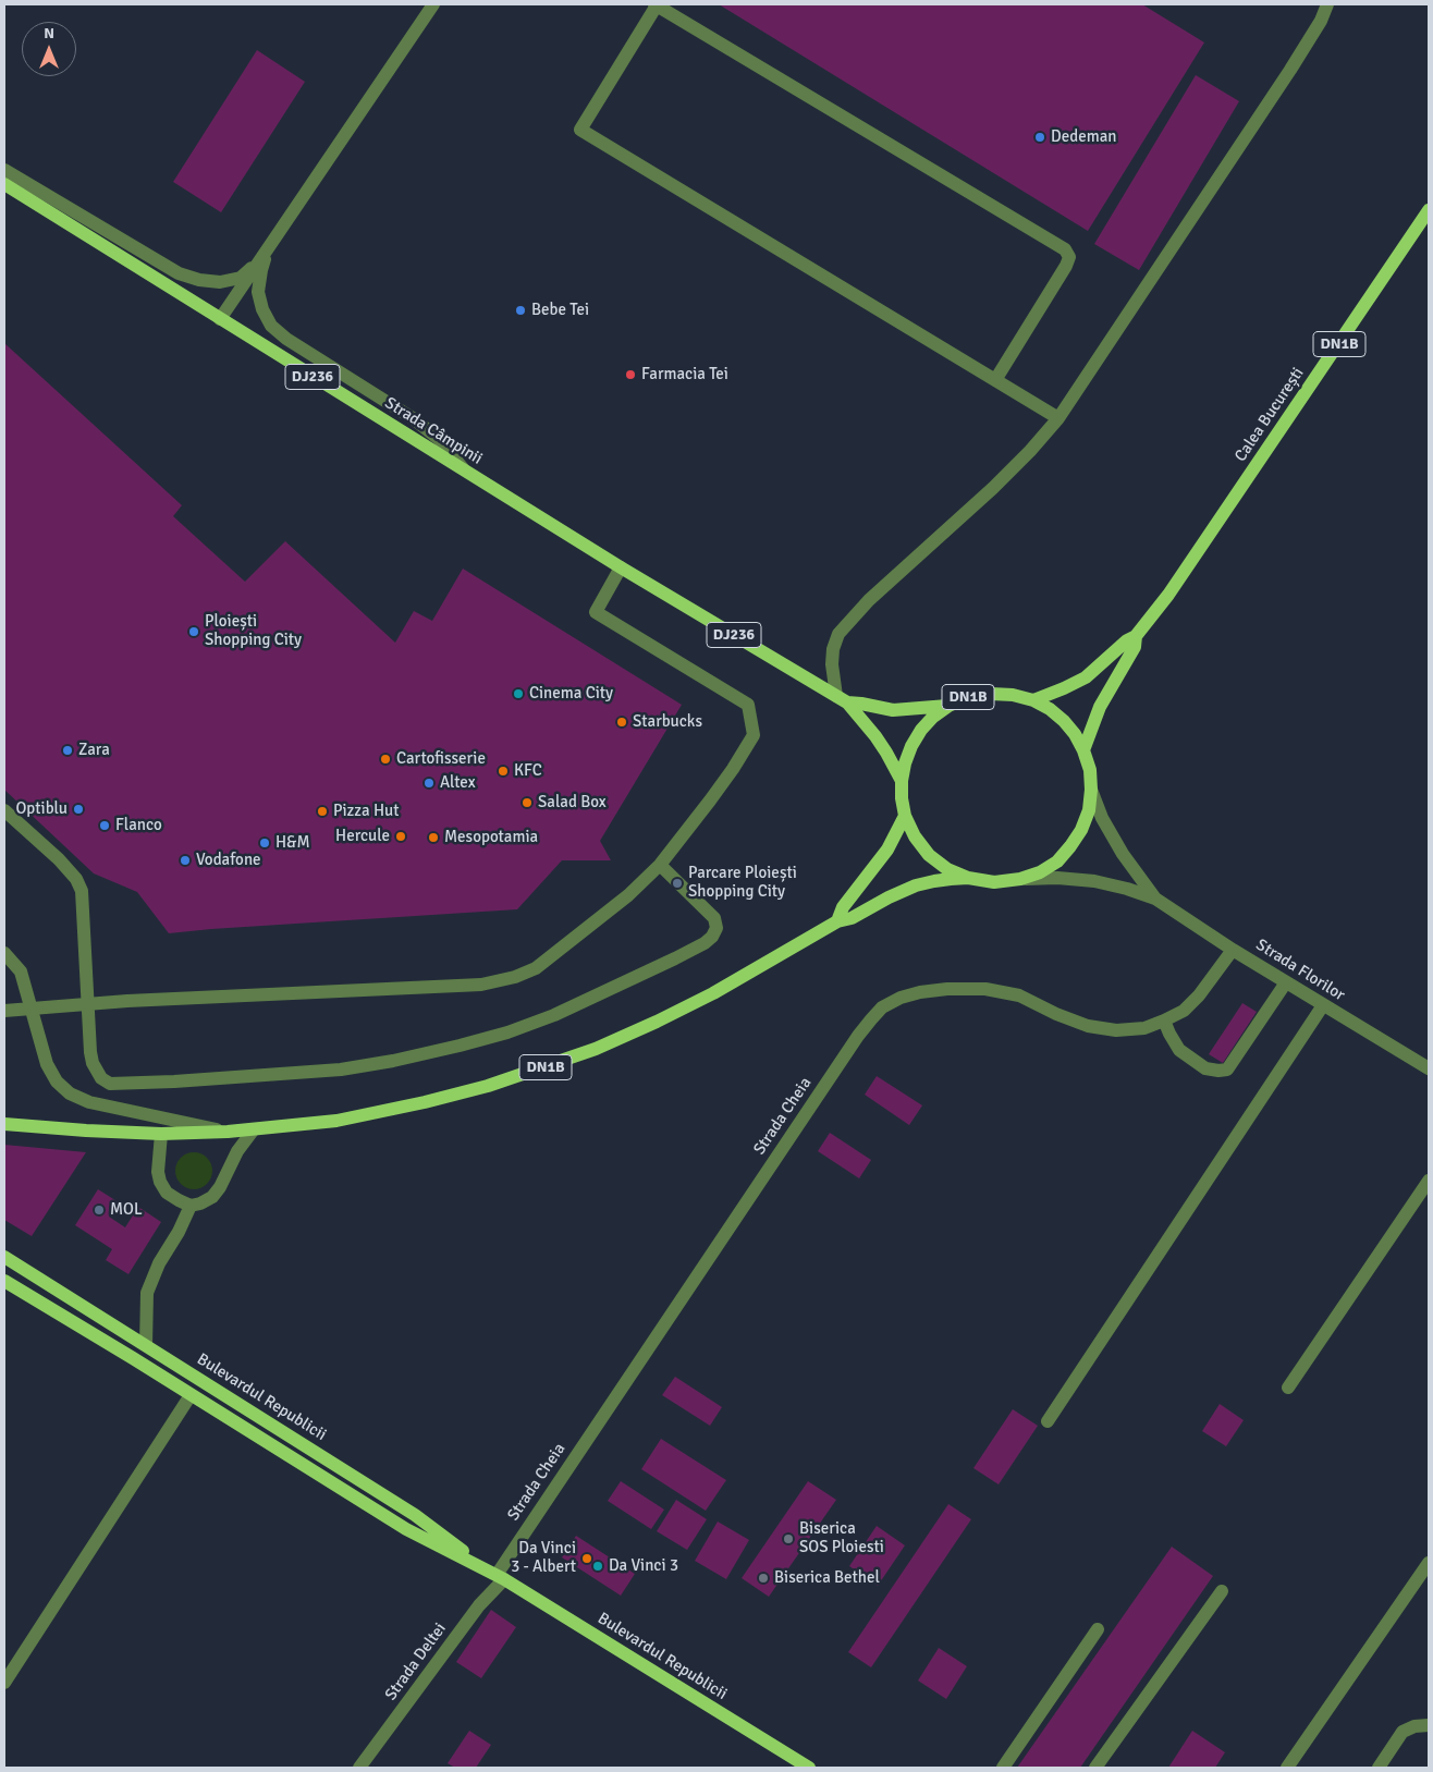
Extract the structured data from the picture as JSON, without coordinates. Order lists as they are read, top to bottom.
{
  "streets": {
    "main road": [
      "DN1B",
      "DJ236",
      "Calea București",
      "Strada Câmpinii",
      "Bulevardul Republicii"
    ],
    "street": ["Strada Florilor", "Strada Cheia", "Strada Deltei"]
  },
  "crossings": [
    ["DN1B", "DJ236"],
    ["DN1B", "Calea București"],
    ["DJ236", "Strada Câmpinii"],
    ["Strada Florilor", "Strada Cheia"],
    ["Strada Cheia", "Bulevardul Republicii"],
    ["Strada Cheia", "Strada Deltei"],
    ["Bulevardul Republicii", "Strada Deltei"]
  ],
  "places": [
    "Dedeman",
    "Bebe Tei",
    "Farmacia Tei",
    "Ploiești Shopping City",
    "Cinema City",
    "Starbucks",
    "Zara",
    "Cartofisserie",
    "KFC",
    "Altex",
    "Salad Box",
    "Optiblu",
    "Pizza Hut",
    "Flanco",
    "Hercule",
    "Mesopotamia",
    "H&M",
    "Vodafone",
    "Parcare Ploiești Shopping City",
    "MOL",
    "Biserica SOS Ploiesti",
    "Da Vinci 3 - Albert",
    "Da Vinci 3",
    "Biserica Bethel"
  ],
  "north": "top"
}
